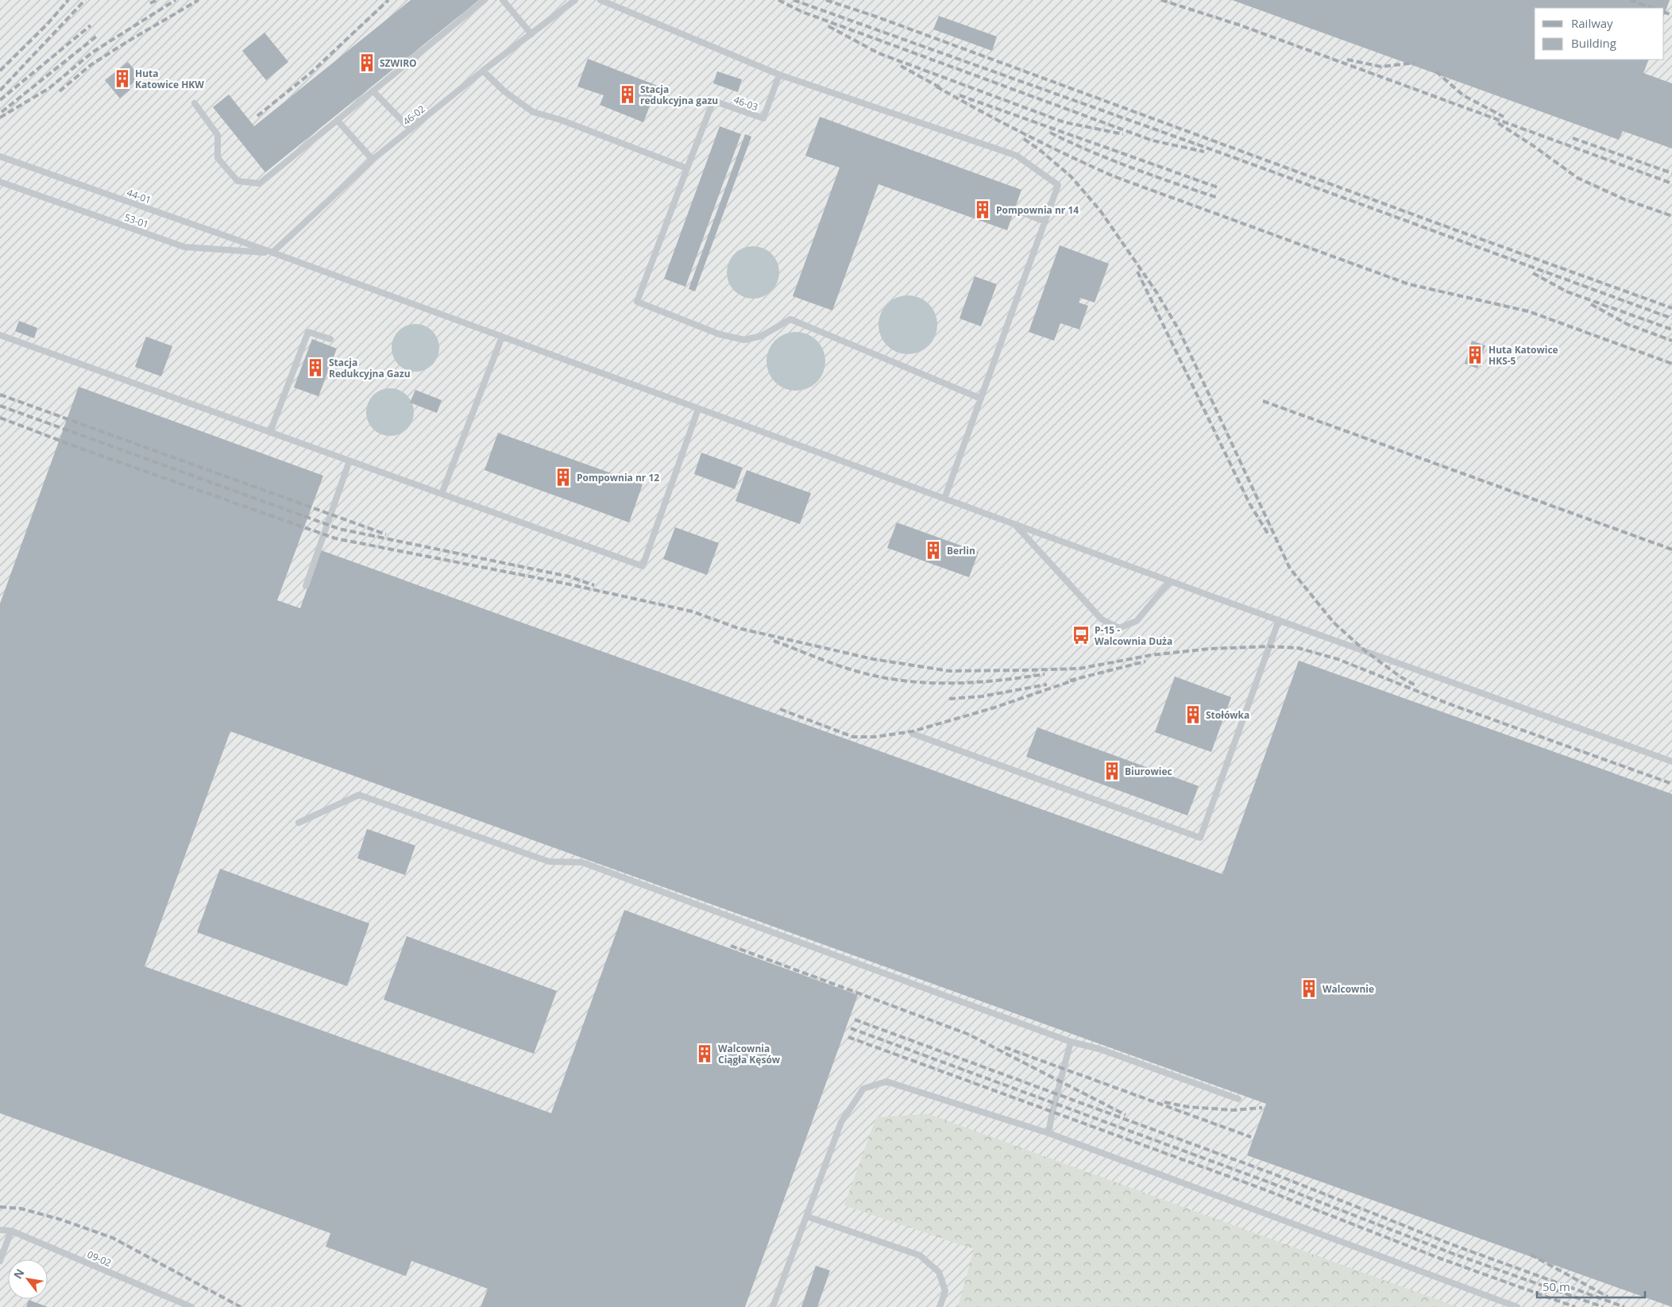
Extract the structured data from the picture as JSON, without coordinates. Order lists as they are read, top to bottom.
{
  "streets": {
    "lane": [
      "46-03",
      "46-02",
      "44-01",
      "53-01",
      "09-02"
    ]
  },
  "crossings": [
    ["46-02", "44-01"],
    ["46-02", "53-01"],
    ["44-01", "53-01"]
  ],
  "places": {
    "building": [
      "SZWIRO",
      "Huta Katowice HKW",
      "Stacja redukcyjna gazu",
      "Pompownia nr 14",
      "Huta Katowice HKS-5",
      "Stacja Redukcyjna Gazu",
      "Pompownia nr 12",
      "Berlin",
      "Stołówka",
      "Biurowiec",
      "Walcownie",
      "Walcownia Ciągła Kęsów"
    ],
    "bus stop": ["P-15 - Walcownia Duża"]
  },
  "legend": ["Railway", "Building"],
  "scale_bar": "50 m",
  "north": "top left"
}
